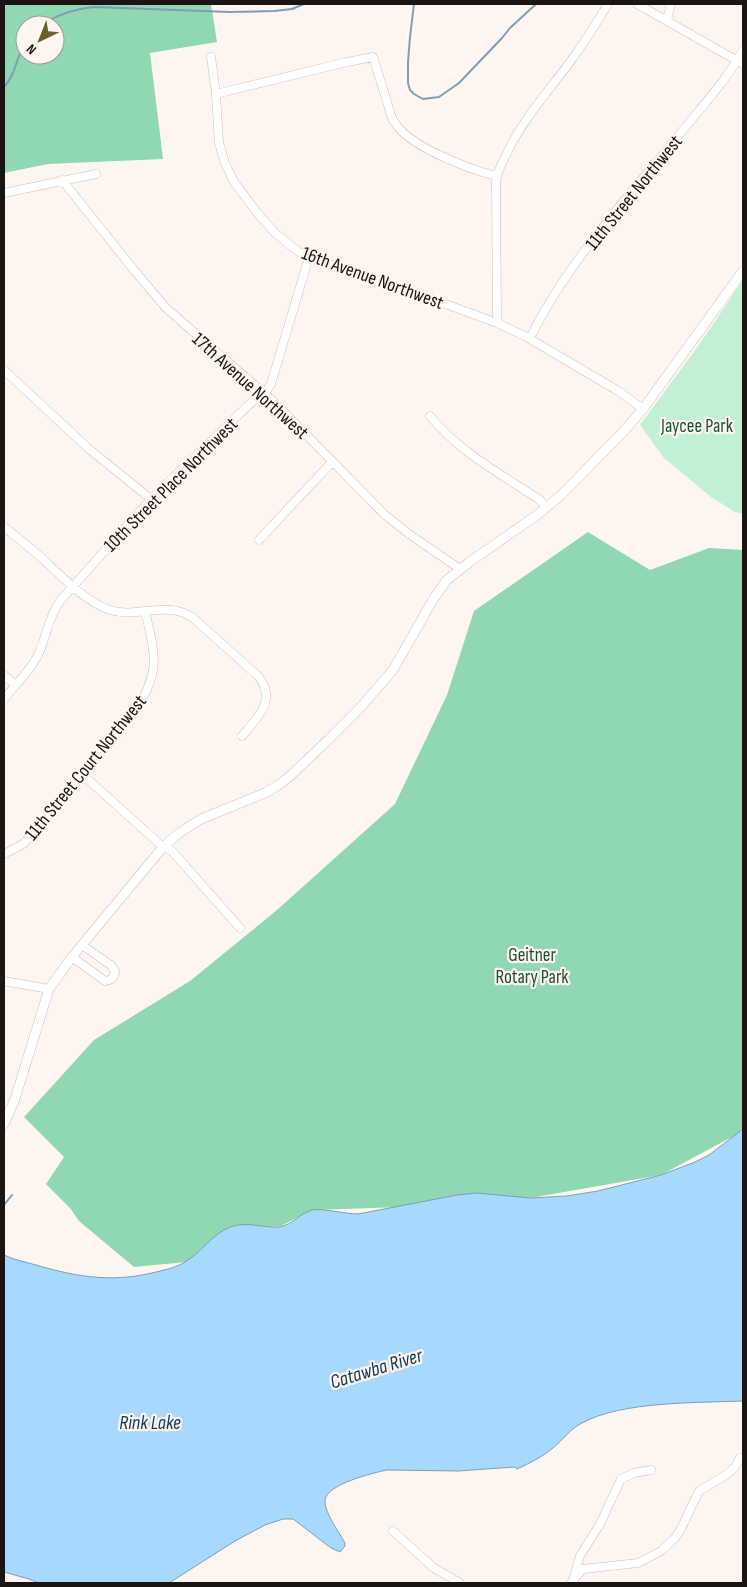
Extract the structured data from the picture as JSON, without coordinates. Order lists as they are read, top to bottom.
{
  "streets": {
    "street": [
      "11th Street Northwest",
      "16th Avenue Northwest",
      "17th Avenue Northwest",
      "10th Street Place Northwest",
      "11th Street Court Northwest"
    ]
  },
  "crossings": [
    ["11th Street Northwest", "16th Avenue Northwest"],
    ["16th Avenue Northwest", "10th Street Place Northwest"],
    ["17th Avenue Northwest", "10th Street Place Northwest"]
  ],
  "water": ["Catawba River", "Rink Lake"],
  "parks": ["Jaycee Park", "Geitner Rotary Park"],
  "north": "bottom left"
}
